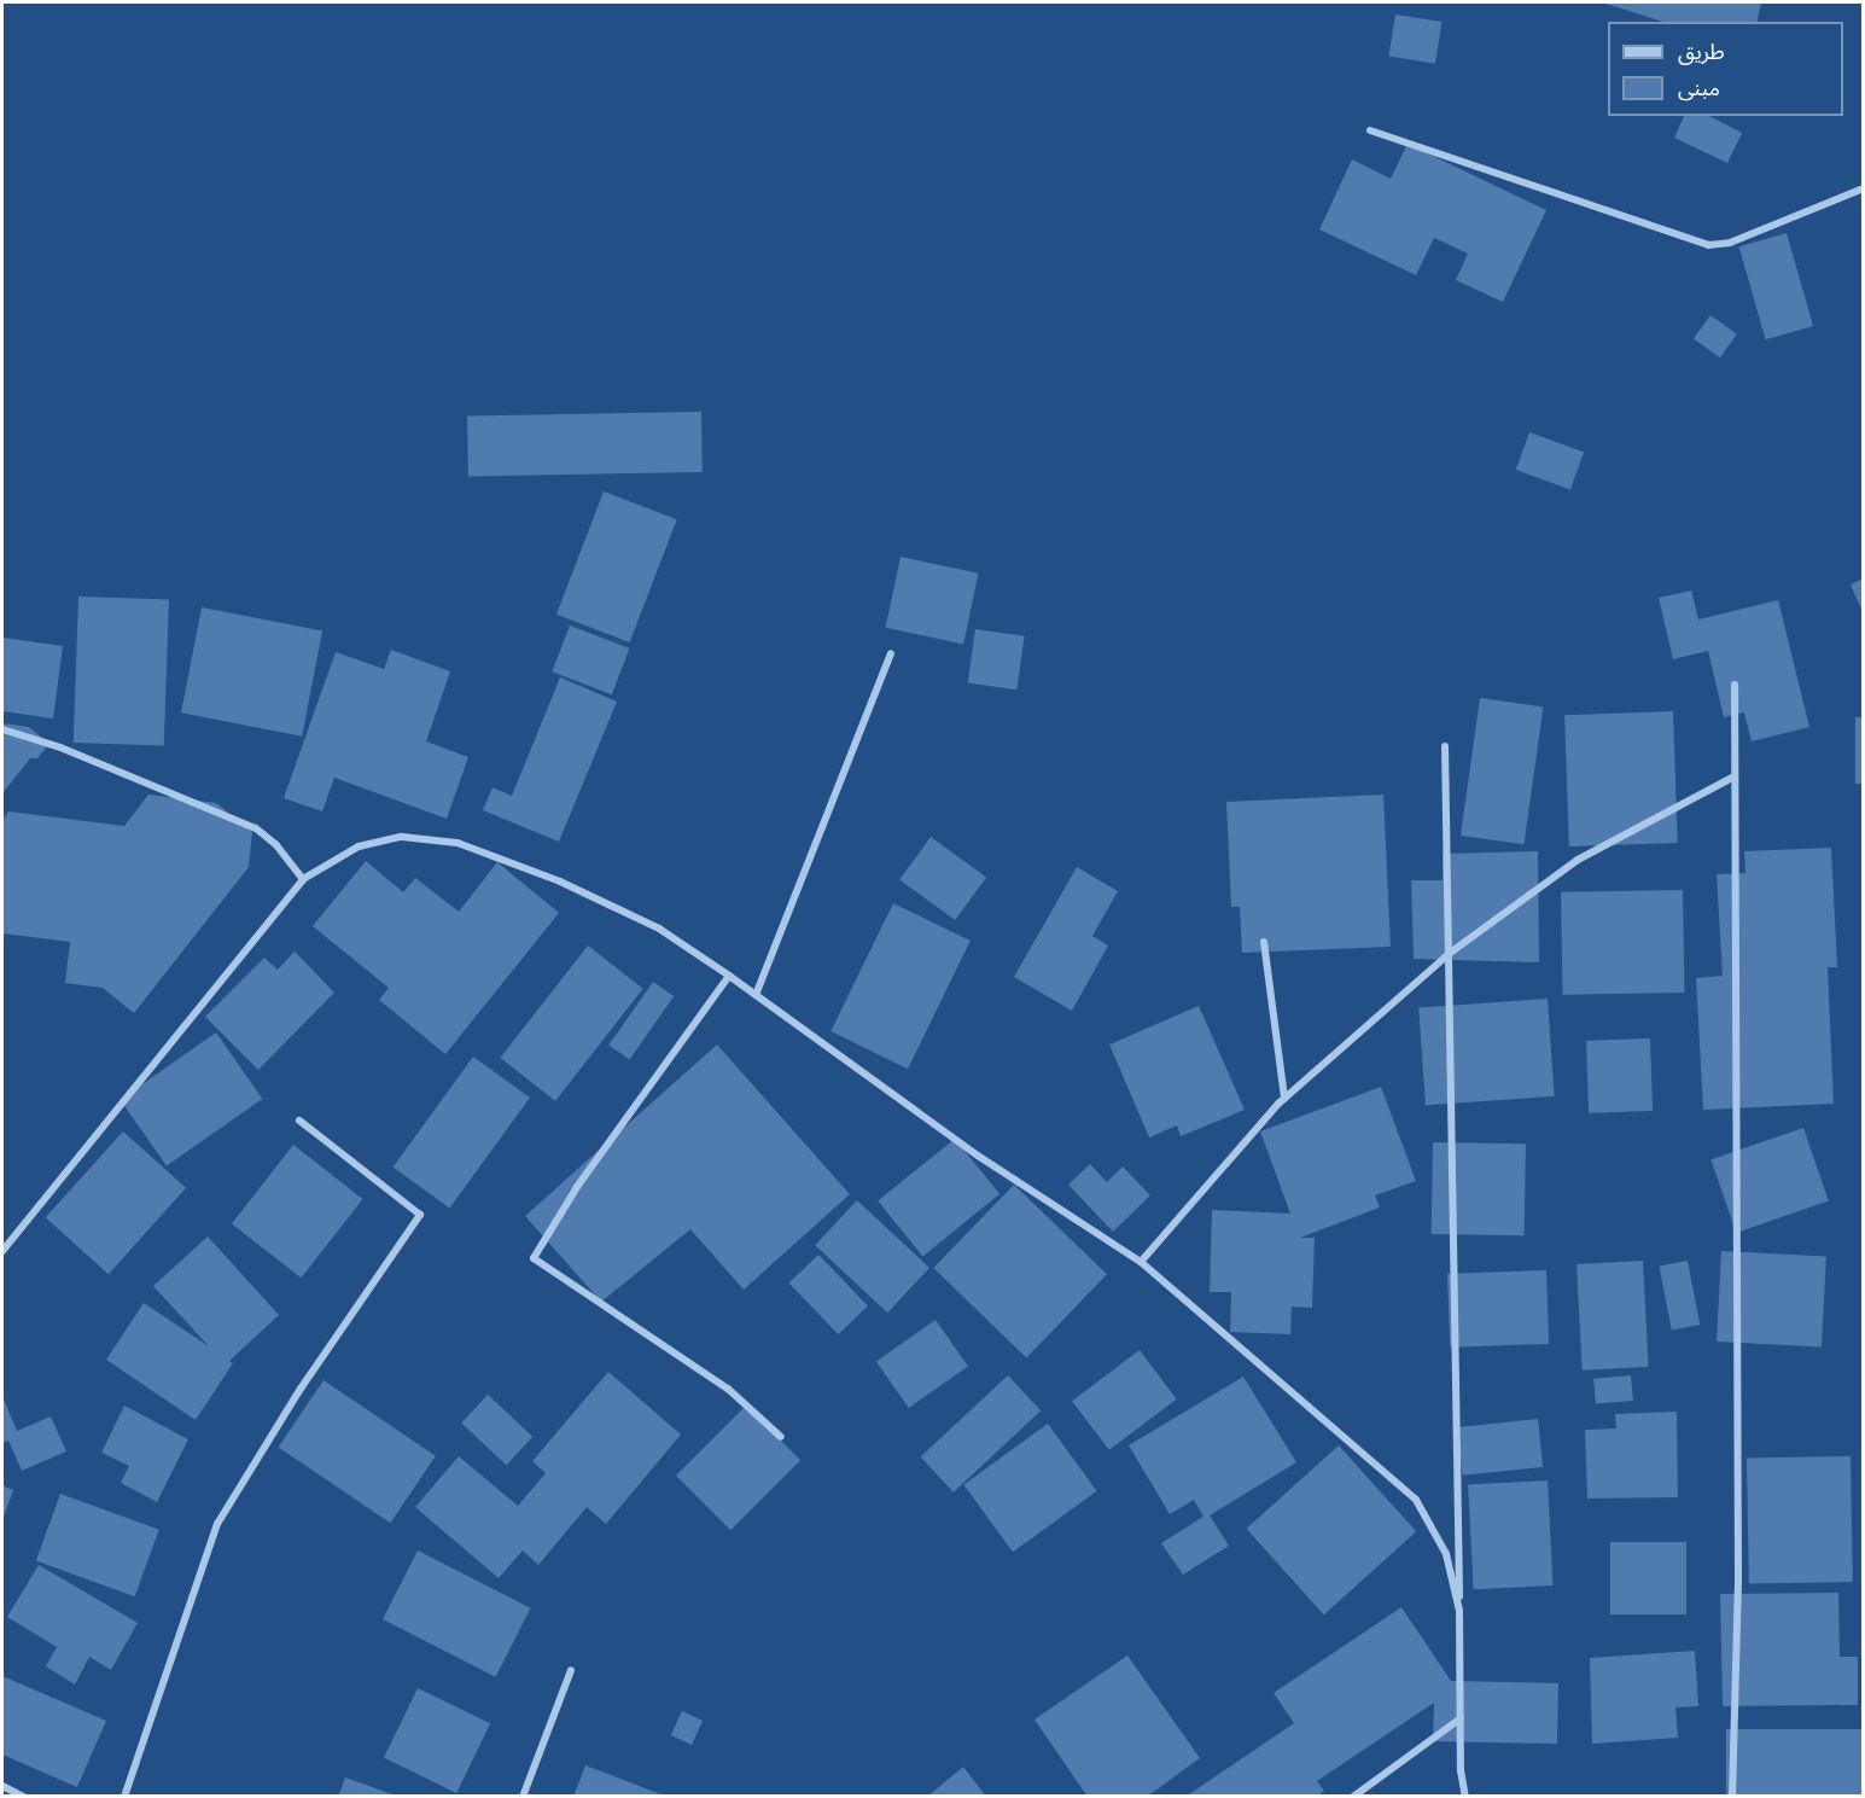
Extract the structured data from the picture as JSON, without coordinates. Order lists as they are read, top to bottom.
{
  "legend": ["طريق", "مبنى"]
}
